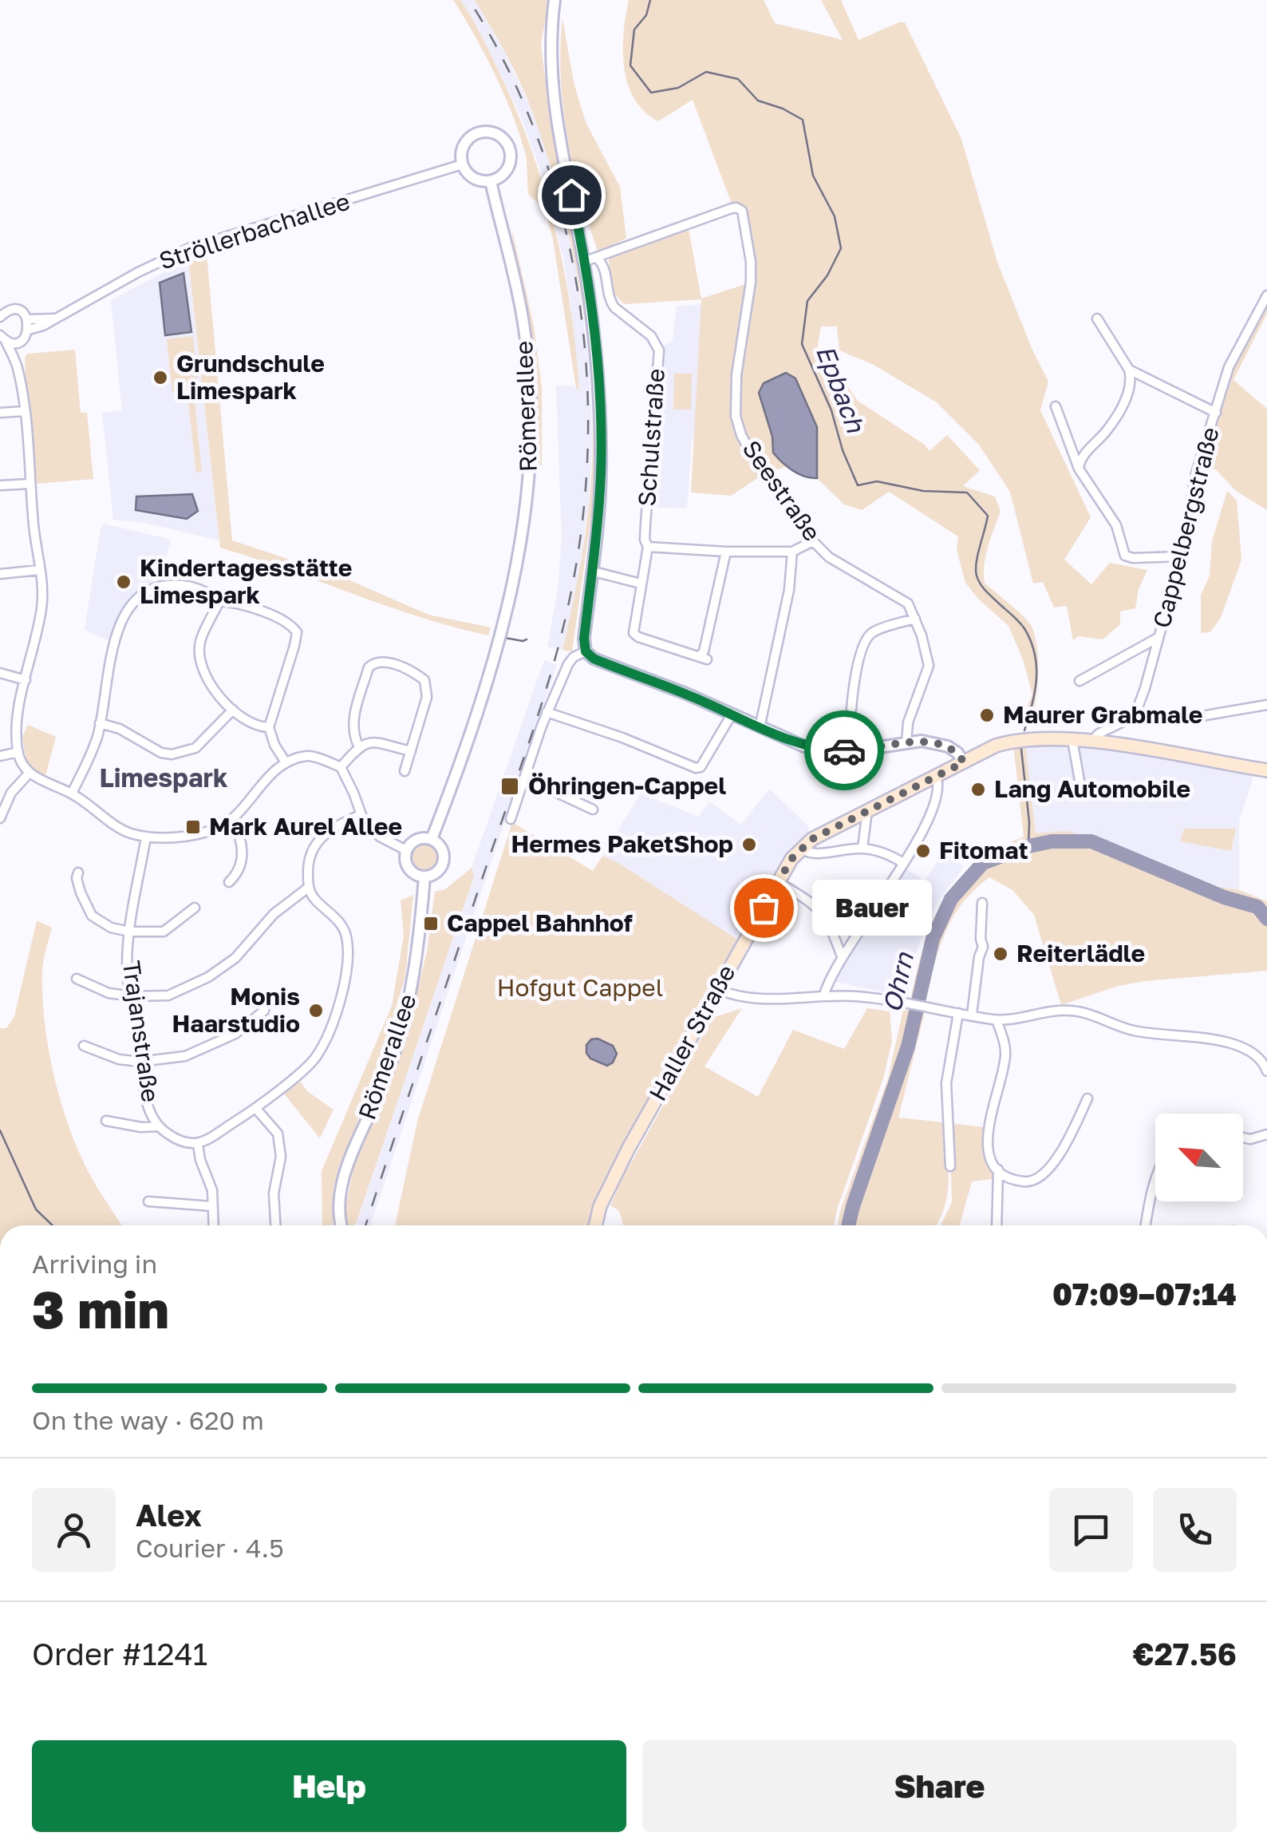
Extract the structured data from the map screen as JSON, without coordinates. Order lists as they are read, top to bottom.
{
  "streets": {
    "main road": ["Haller Straße"],
    "street": [
      "Ströllerbachallee",
      "Römerallee",
      "Schulstraße",
      "Seestraße",
      "Cappelbergstraße",
      "Trajanstraße"
    ]
  },
  "crossings": [
    ["Ströllerbachallee", "Römerallee"],
    ["Schulstraße", "Seestraße"]
  ],
  "districts": ["Limespark"],
  "water": ["Epbach", "Ohrn"],
  "parks": ["Hofgut Cappel"],
  "places": {
    "other": [
      "Grundschule Limespark",
      "Kindertagesstätte Limespark",
      "Maurer Grabmale",
      "Lang Automobile",
      "Hermes PaketShop",
      "Fitomat",
      "Bauer",
      "Reiterlädle",
      "Monis Haarstudio"
    ],
    "transit": ["Öhringen-Cappel", "Mark Aurel Allee", "Cappel Bahnhof"]
  },
  "north": "top left",
  "page": {
    "bubble": "Bauer",
    "heading": ["3 min", "Arriving in", "07:09–07:14"],
    "panel": [
      "Alex",
      "Courier · 4.5",
      "Order #1241",
      "€27.56"
    ],
    "bar": "On the way · 620 m",
    "buttons": ["Help", "Share"]
  }
}
